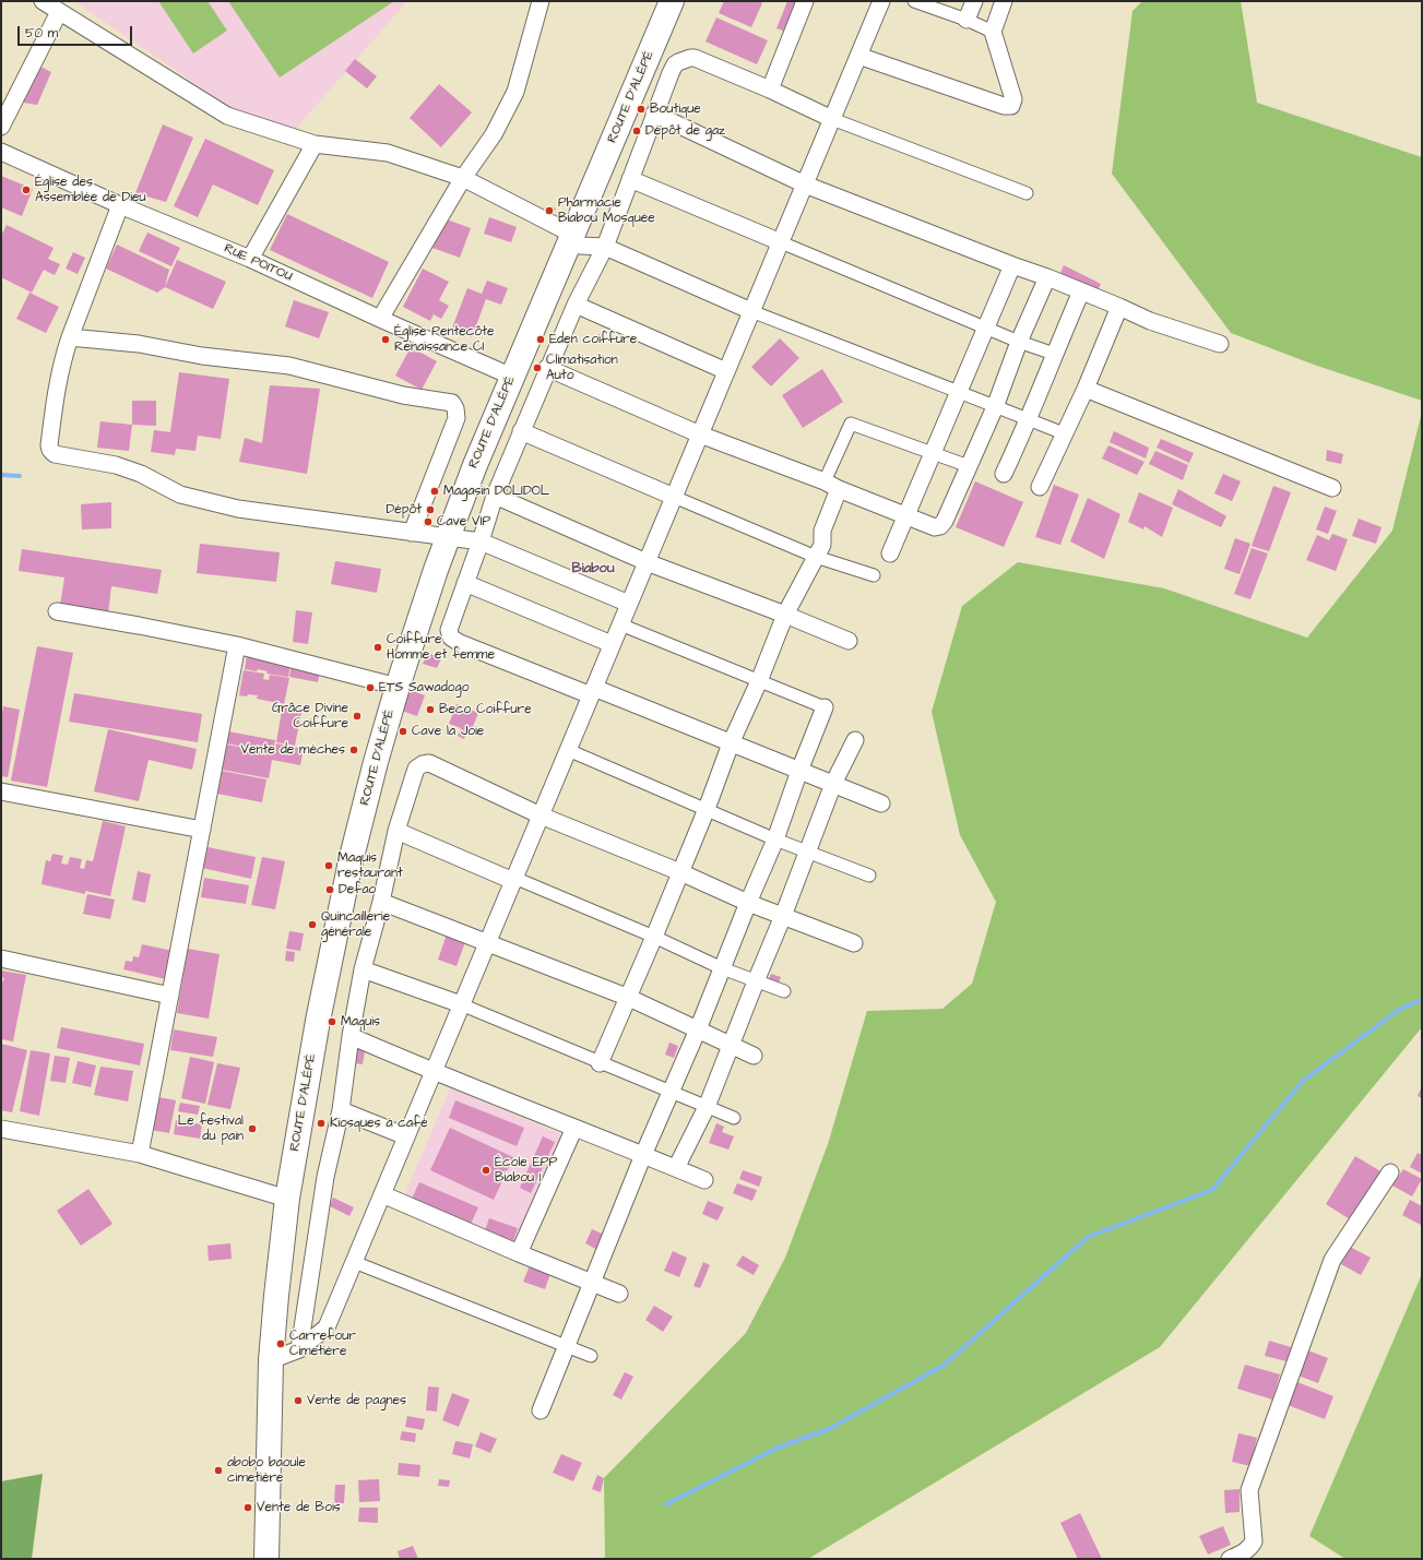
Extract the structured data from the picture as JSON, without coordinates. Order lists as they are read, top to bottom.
{
  "streets": {
    "main road": ["ROUTE D'ALÉPÉ"],
    "street": ["RUE POITOU"]
  },
  "crossings": [
    ["ROUTE D'ALÉPÉ", "RUE POITOU"]
  ],
  "districts": ["Biabou"],
  "places": [
    "Boutique",
    "Dépôt de gaz",
    "Église des Assemblée de Dieu",
    "Pharmacie Biabou Mosquée",
    "Église Pentecôte Renaissance CI",
    "Eden coiffure",
    "Climatisation Auto",
    "Magasin DOLIDOL",
    "Dépôt",
    "Cave VIP",
    "Coiffure Homme et femme",
    "ETS Sawadogo",
    "Beco Coiffure",
    "Grâce Divine Coiffure",
    "Cave la Joie",
    "Vente de mèches",
    "Maquis restaurant",
    "Defao",
    "Quincaillerie générale",
    "Maquis",
    "Kiosques à café",
    "Le festival du pain",
    "École EPP Biabou 1",
    "Carrefour Cimetière",
    "Vente de pagnes",
    "abobo baoule cimetière",
    "Vente de Bois"
  ],
  "scale_bar": "50 m"
}
